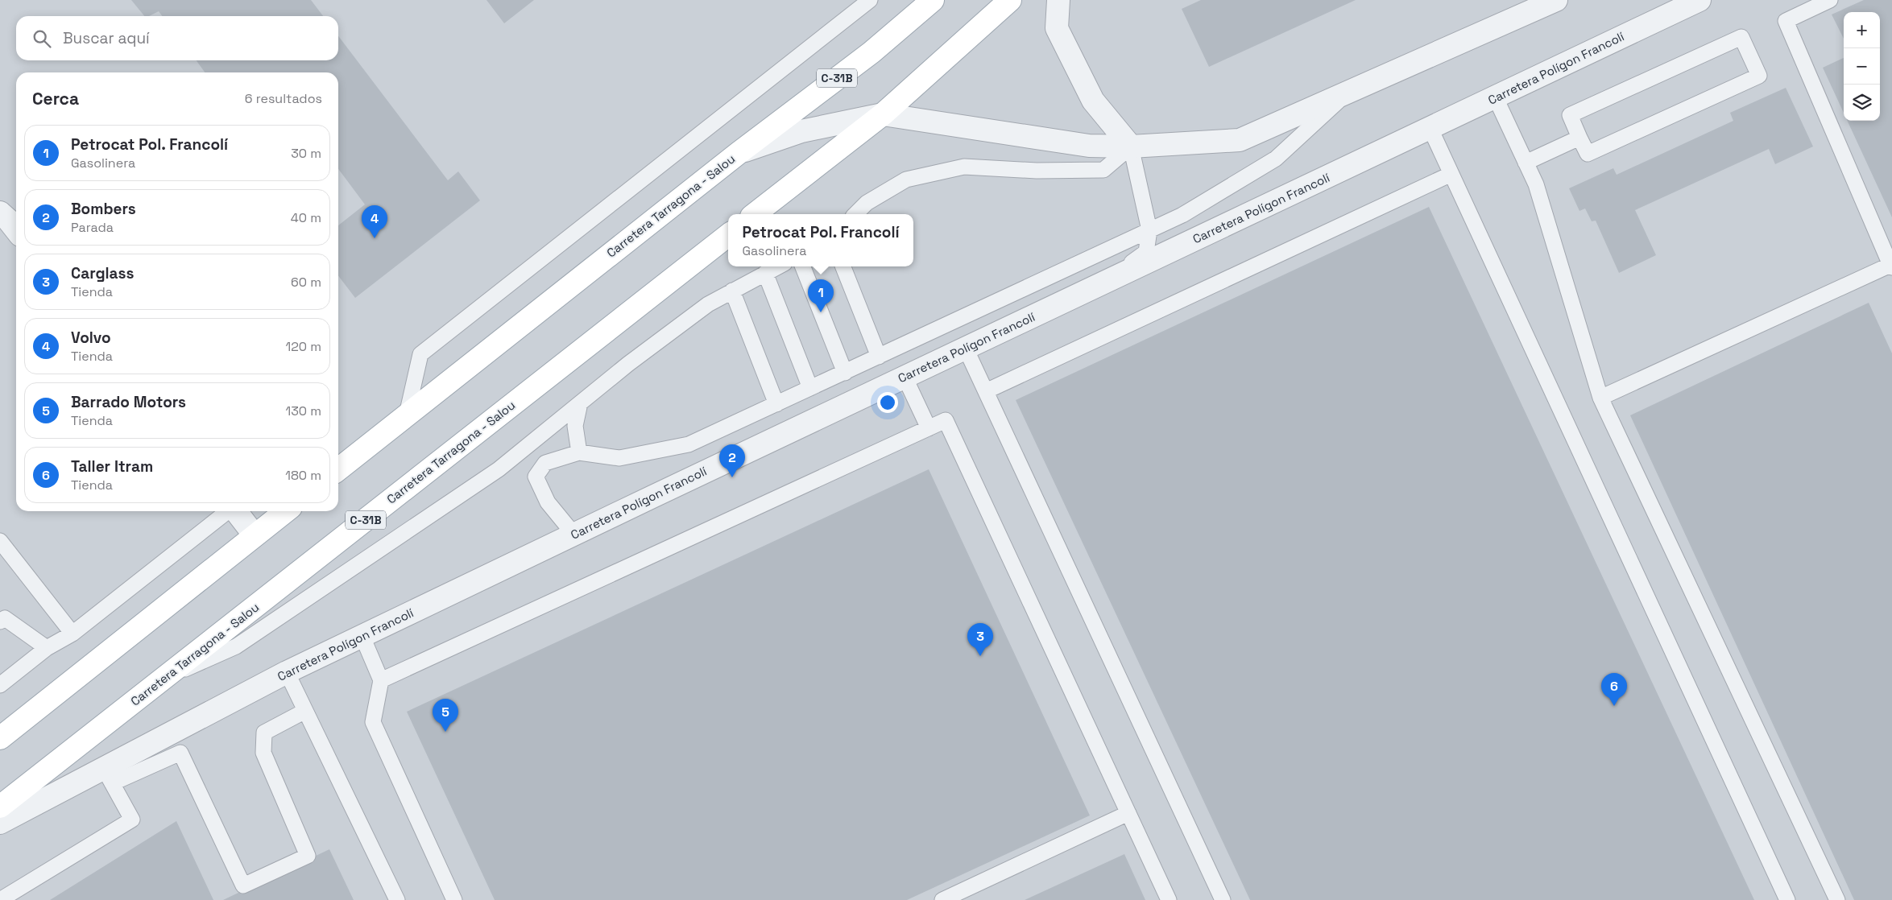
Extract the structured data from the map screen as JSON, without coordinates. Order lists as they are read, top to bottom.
{
  "streets": {
    "main road": ["C-31B", "Carretera Tarragona - Salou"],
    "street": ["Carretera Polígon Francolí"]
  },
  "page": {
    "map_buttons": ["+", "−"],
    "search": "Buscar aquí",
    "heading": ["Cerca", "6 resultados"],
    "list": [
      {
        "mark": "1",
        "name": "Petrocat Pol. Francolí",
        "note": "Gasolinera",
        "value": "30 m"
      },
      {
        "mark": "2",
        "name": "Bombers",
        "note": "Parada",
        "value": "40 m"
      },
      {
        "mark": "3",
        "name": "Carglass",
        "note": "Tienda",
        "value": "60 m"
      },
      {
        "mark": "4",
        "name": "Volvo",
        "note": "Tienda",
        "value": "120 m"
      },
      {
        "mark": "5",
        "name": "Barrado Motors",
        "note": "Tienda",
        "value": "130 m"
      },
      {
        "mark": "6",
        "name": "Taller Itram",
        "note": "Tienda",
        "value": "180 m"
      }
    ],
    "pins": [
      "4",
      "1",
      "2",
      "3",
      "6",
      "5"
    ],
    "popup": ["Petrocat Pol. Francolí", "Gasolinera"]
  }
}
